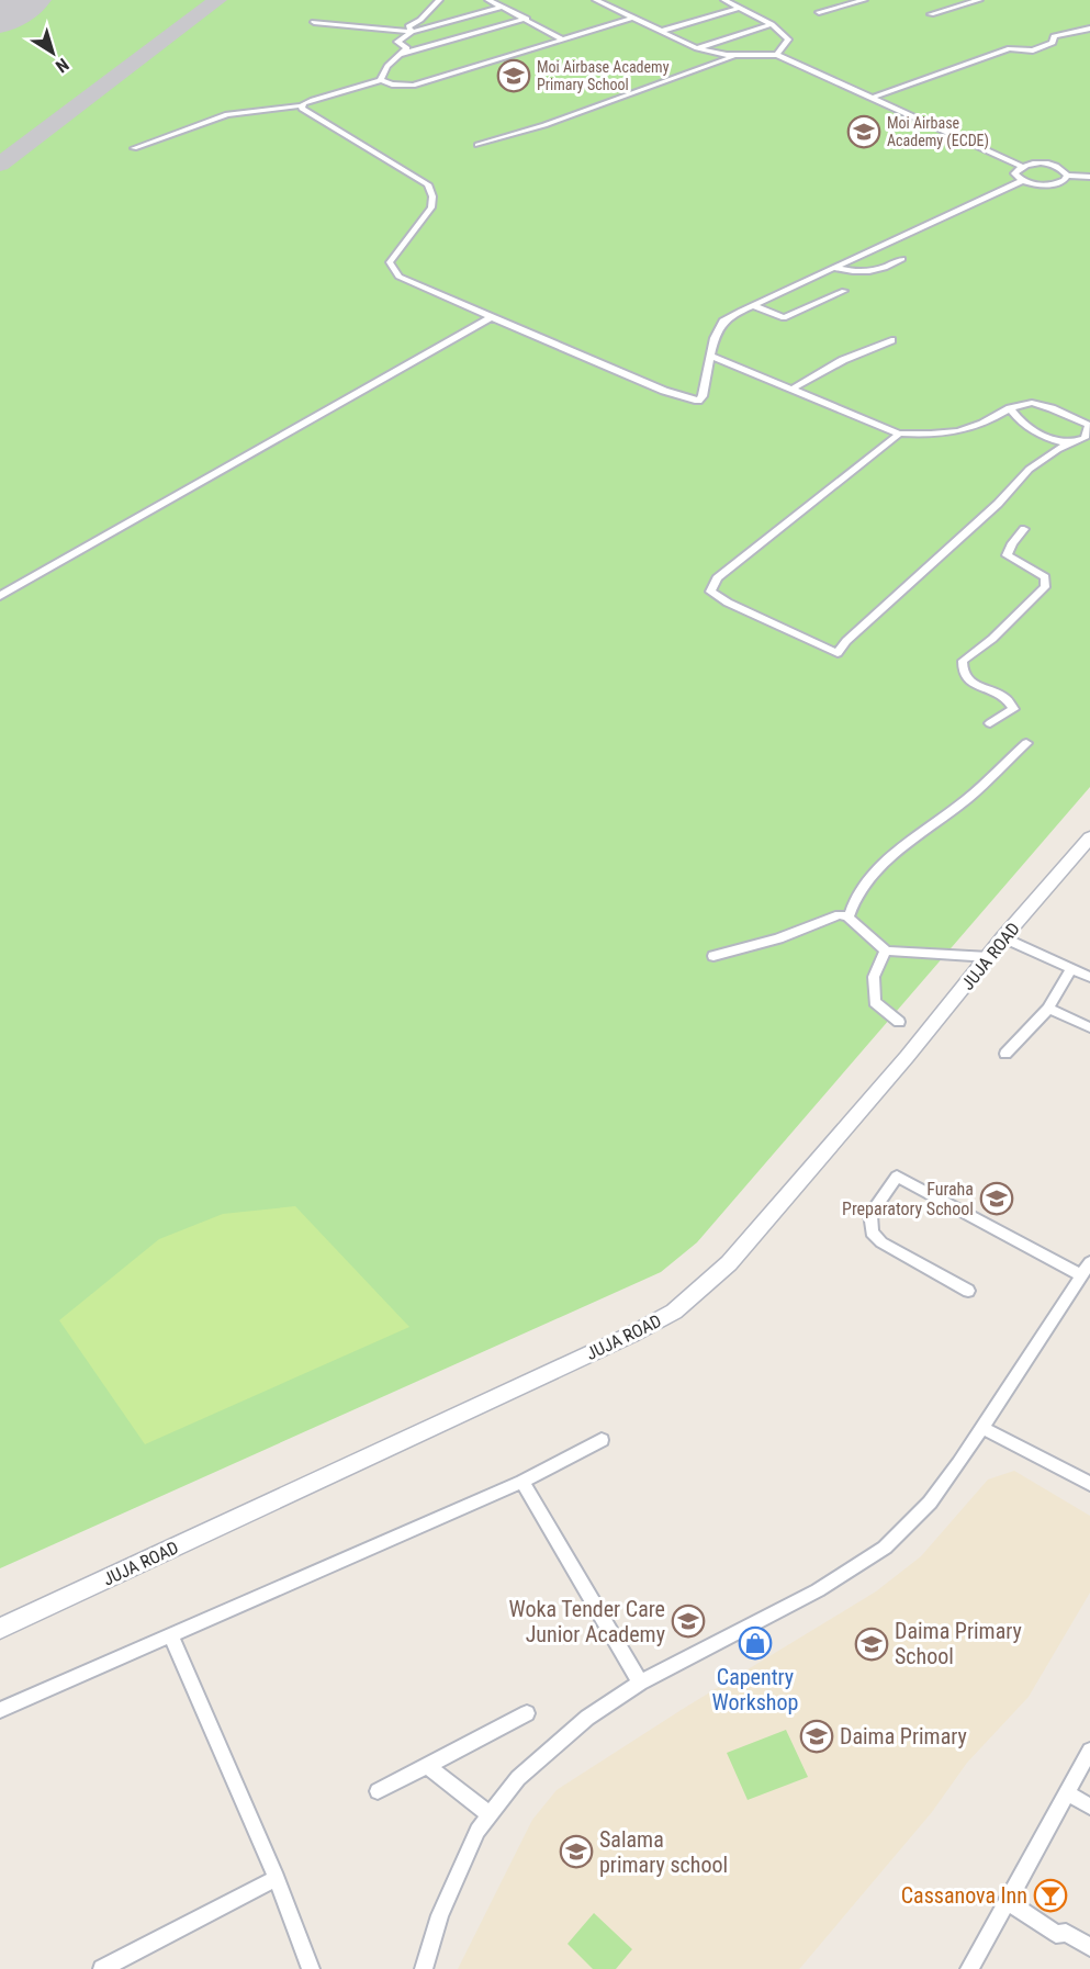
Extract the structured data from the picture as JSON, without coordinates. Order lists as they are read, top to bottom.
{
  "streets": {
    "main road": ["JUJA ROAD"]
  },
  "places": {
    "school or university": [
      "Moi Airbase Academy Primary School",
      "Moi Airbase Academy (ECDE)",
      "Furaha Preparatory School",
      "Woka Tender Care Junior Academy",
      "Daima Primary School",
      "Daima Primary",
      "Salama primary school"
    ],
    "shop": ["Capentry Workshop"],
    "bar": ["Cassanova Inn"]
  },
  "north": "bottom right"
}
